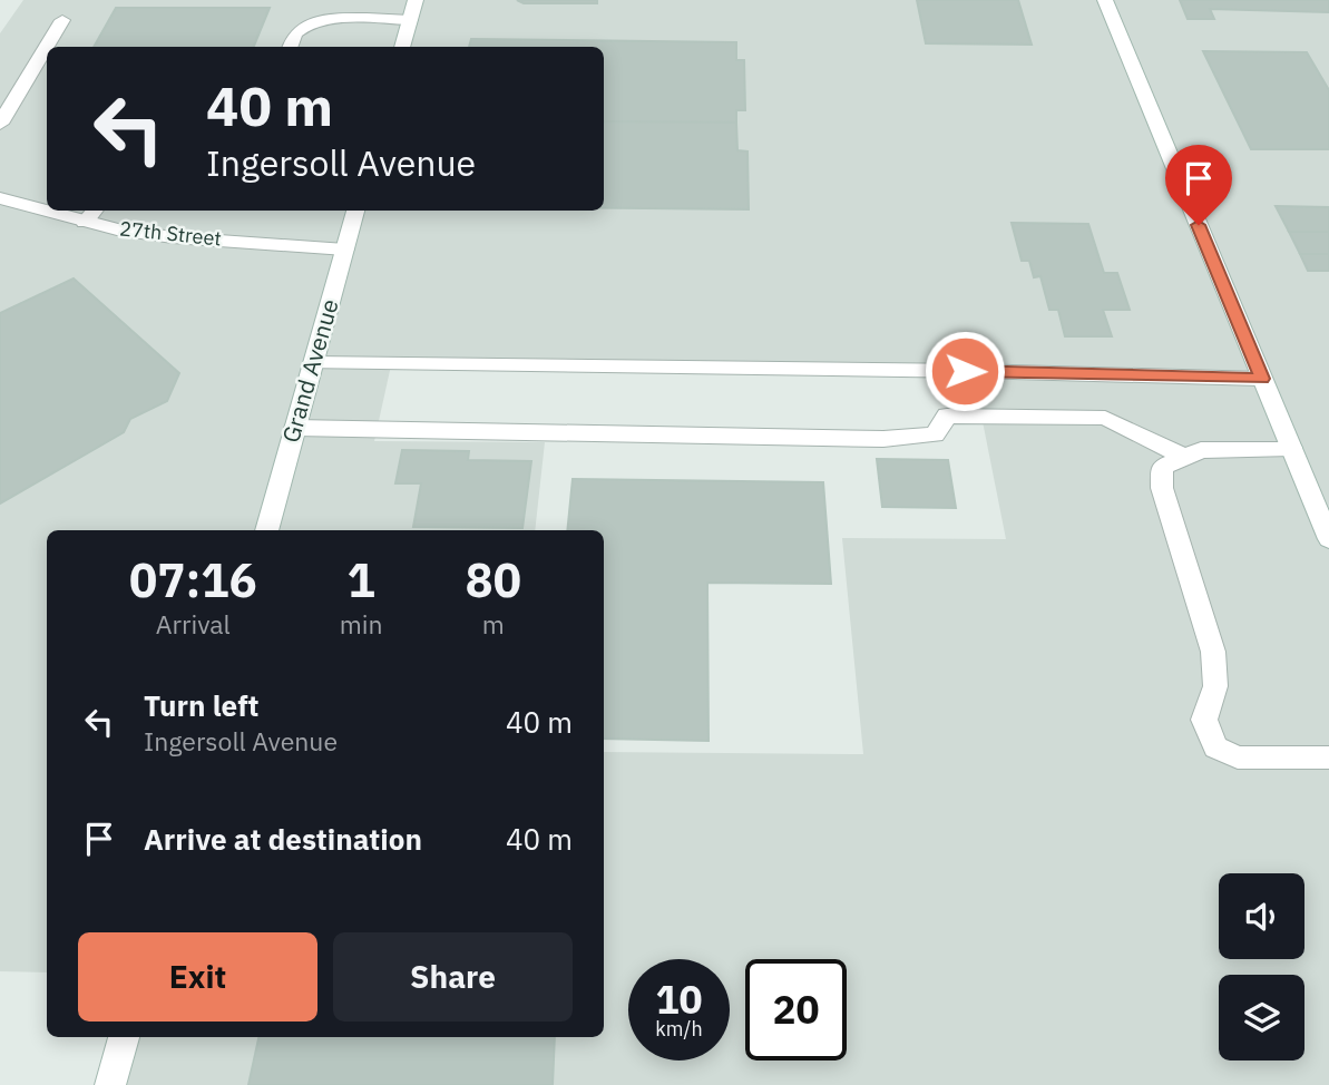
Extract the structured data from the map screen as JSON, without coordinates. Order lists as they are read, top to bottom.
{
  "streets": {
    "main road": ["27th Street", "Grand Avenue"]
  },
  "crossings": [
    ["27th Street", "Grand Avenue"]
  ],
  "page": {
    "turn": ["40 m", "Ingersoll Avenue"],
    "eta": [
      "07:16",
      "Arrival",
      "1",
      "min",
      "80",
      "m"
    ],
    "list": [
      {
        "name": "Turn left",
        "note": "Ingersoll Avenue",
        "value": "40 m"
      },
      {
        "name": "Arrive at destination",
        "value": "40 m"
      }
    ],
    "buttons": ["Exit", "Share"],
    "speed": "10 km/h",
    "limit": "20"
  }
}
